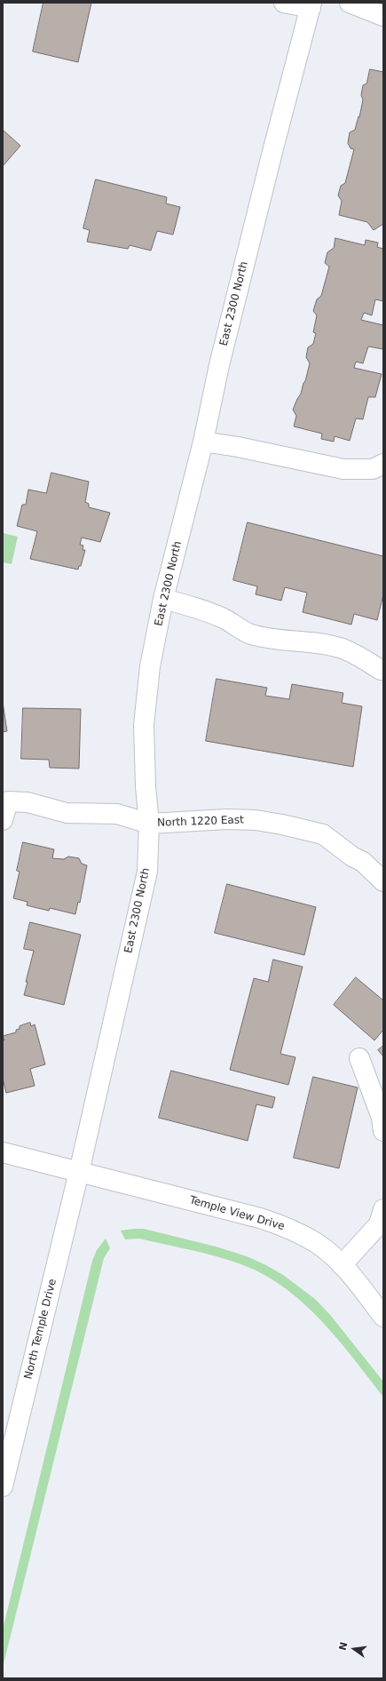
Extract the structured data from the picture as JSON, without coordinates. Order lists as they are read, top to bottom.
{
  "streets": {
    "street": [
      "East 2300 North",
      "North 1220 East",
      "Temple View Drive",
      "North Temple Drive"
    ]
  },
  "crossings": [
    ["East 2300 North", "North 1220 East"],
    ["East 2300 North", "Temple View Drive"],
    ["East 2300 North", "North Temple Drive"],
    ["Temple View Drive", "North Temple Drive"]
  ],
  "north": "left"
}
